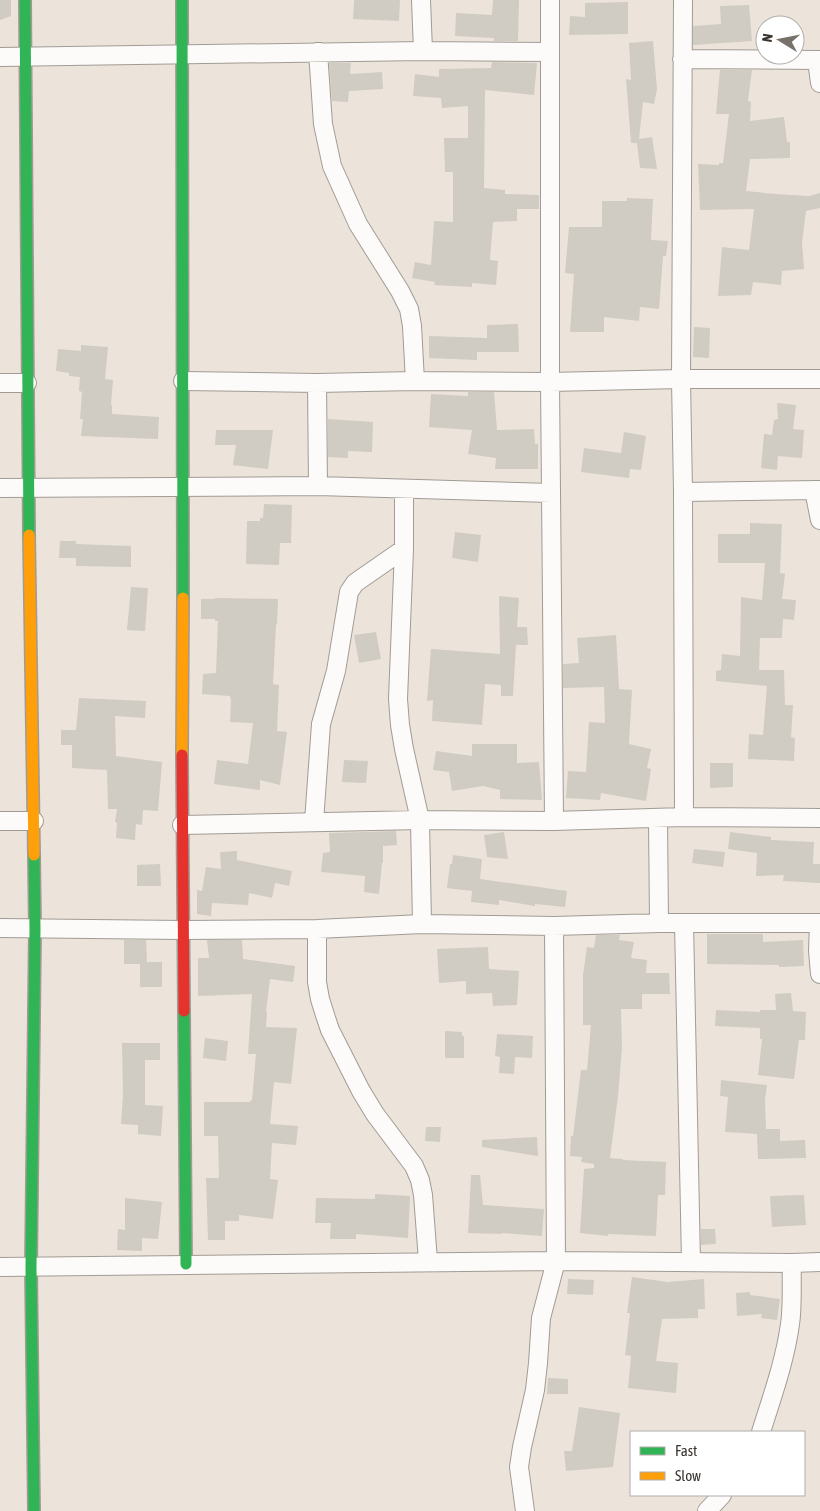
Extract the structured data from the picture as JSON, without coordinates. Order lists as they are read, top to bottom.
{
  "legend": ["Fast", "Slow"],
  "north": "left"
}
